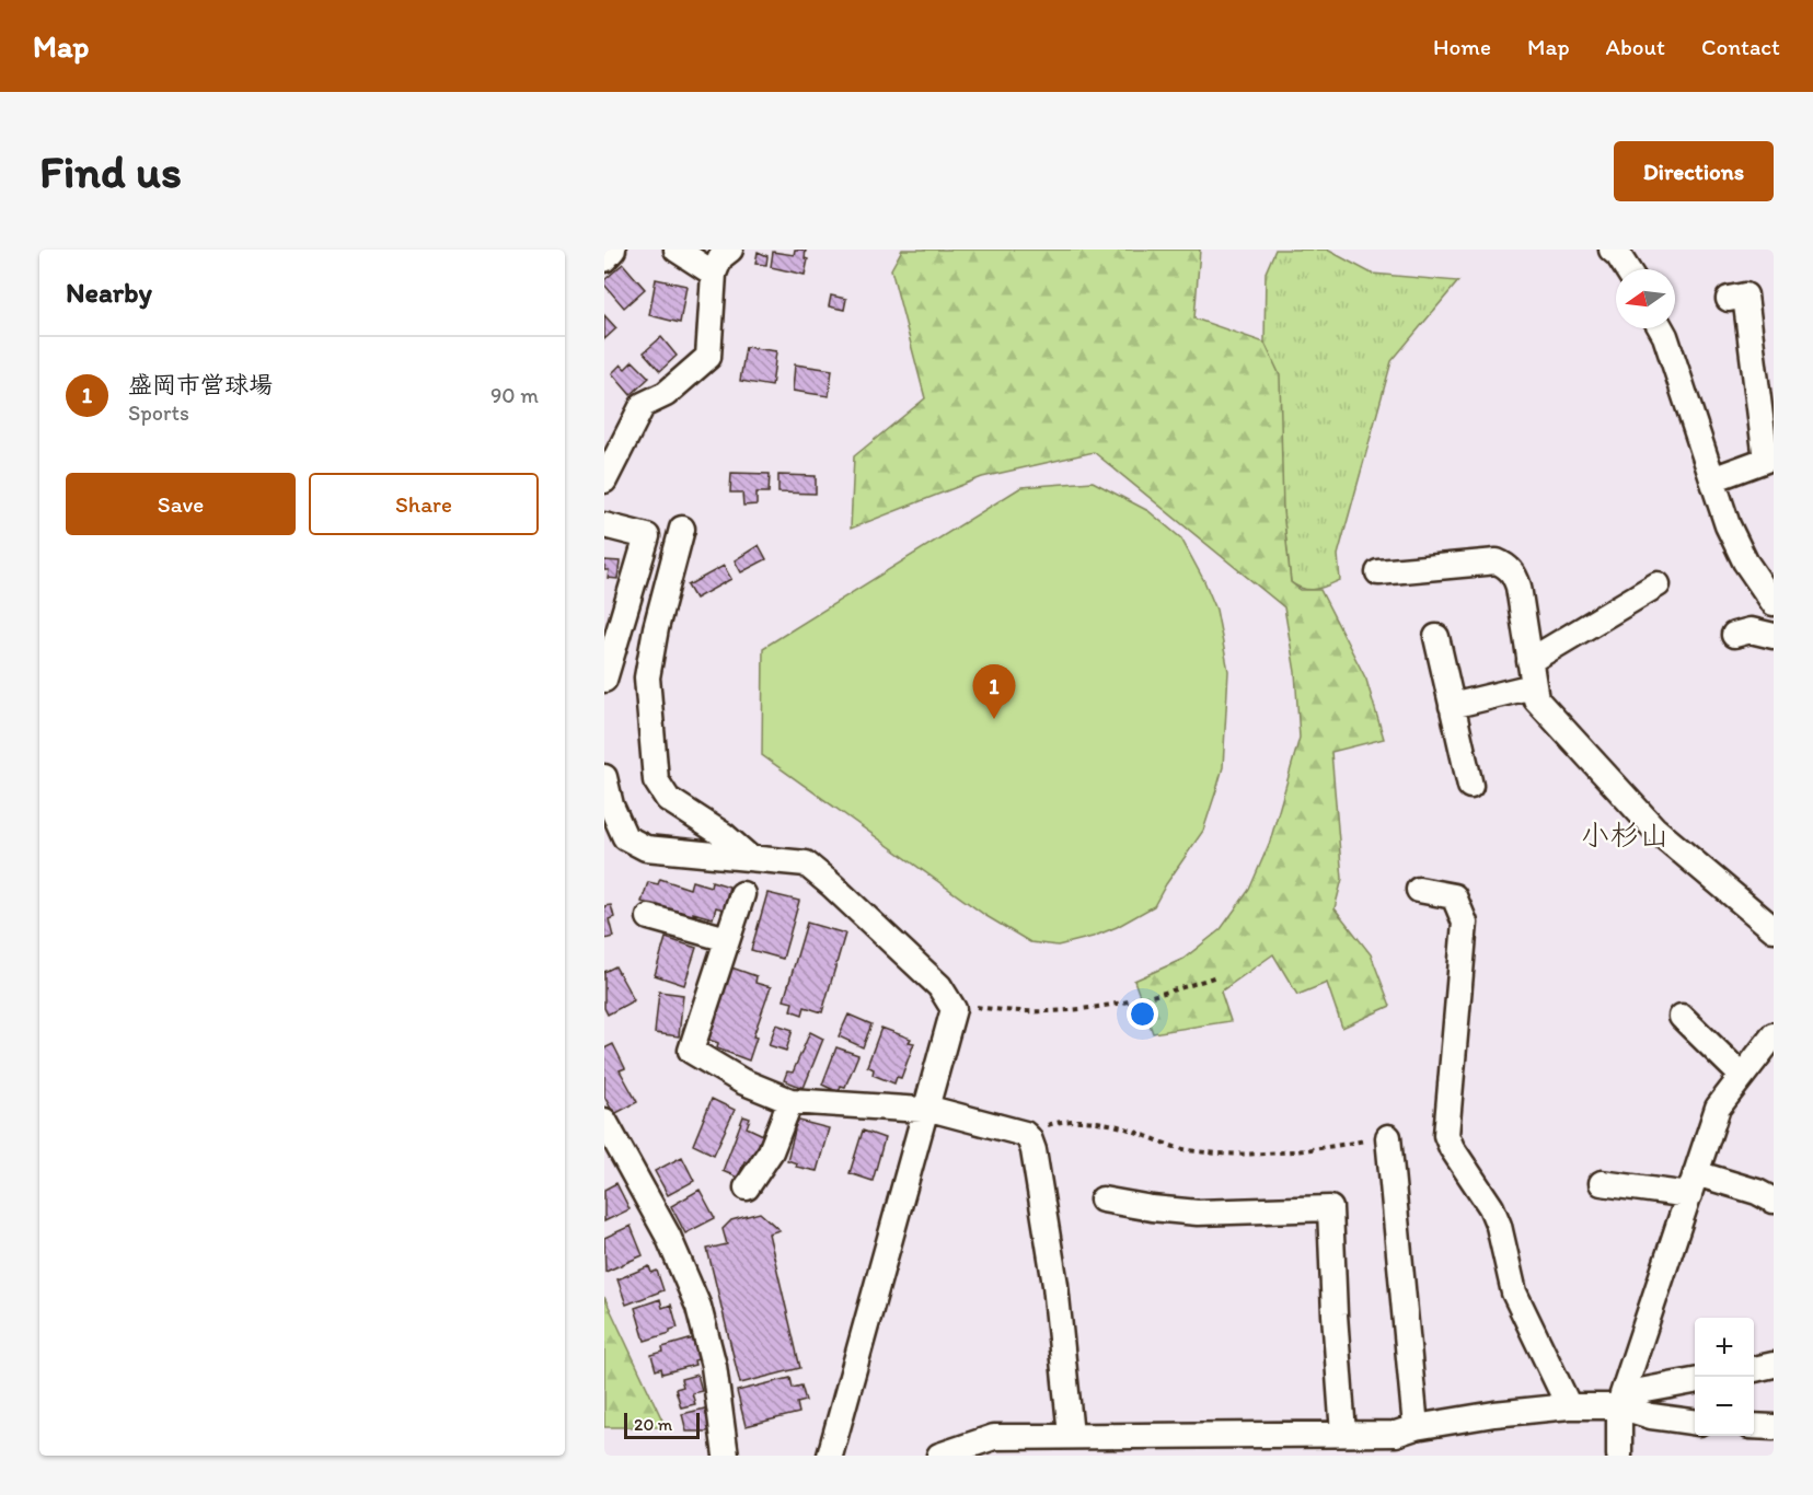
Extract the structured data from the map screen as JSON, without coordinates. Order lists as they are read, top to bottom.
{
  "districts": ["小杉山"],
  "scale_bar": "20 m",
  "north": "left",
  "page": {
    "header": "Map",
    "nav": [
      "Home",
      "Map",
      "About",
      "Contact"
    ],
    "buttons": [
      "Directions",
      ["Save", "Share"]
    ],
    "title": "Find us",
    "heading": "Nearby",
    "list": [
      {
        "mark": "1",
        "name": "盛岡市営球場",
        "note": "Sports",
        "value": "90 m"
      }
    ],
    "pins": "1",
    "map_buttons": ["+", "−"],
    "scale": "20 m"
  }
}
